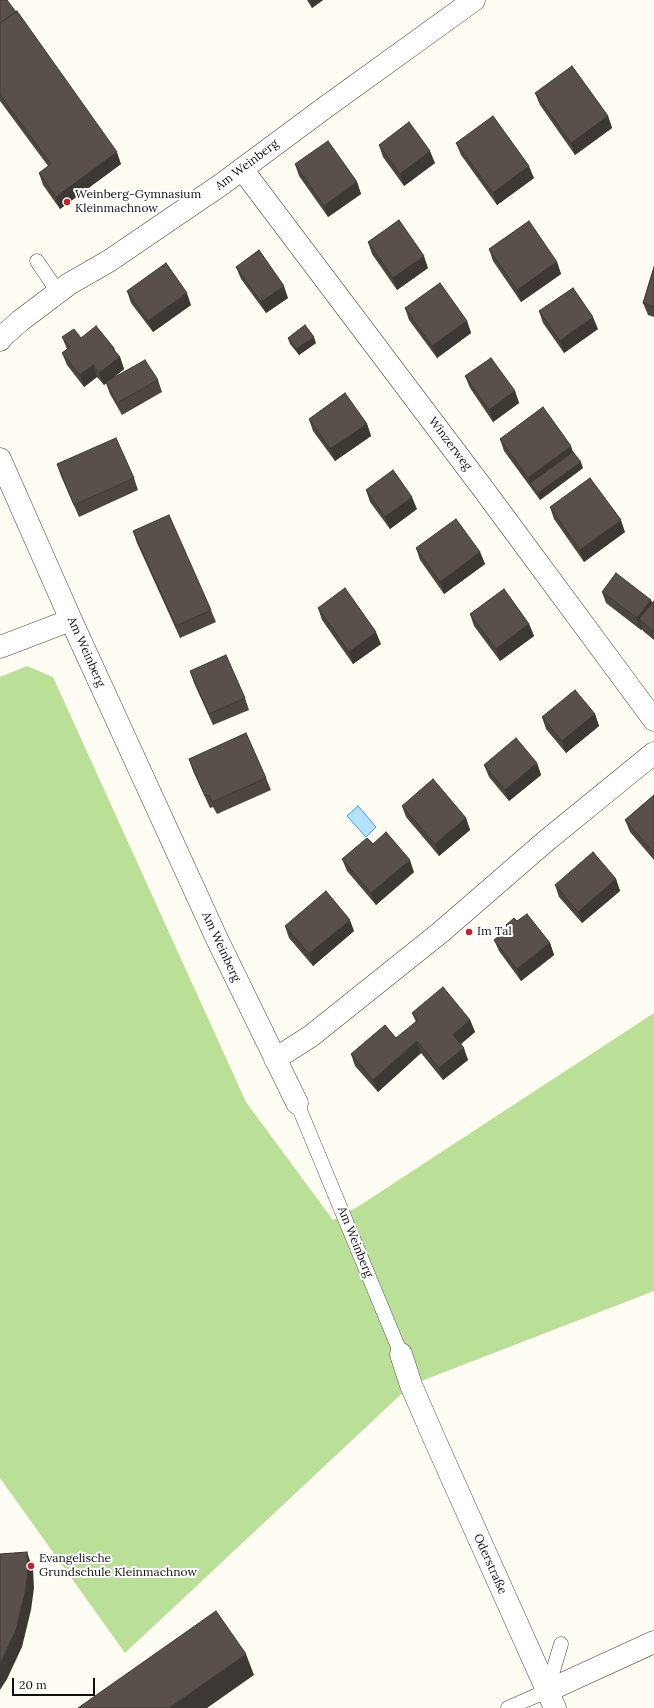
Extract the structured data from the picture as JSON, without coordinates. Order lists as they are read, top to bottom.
{
  "streets": {
    "street": ["Am Weinberg", "Winzerweg", "Oderstraße"]
  },
  "crossings": [
    ["Am Weinberg", "Winzerweg"],
    ["Am Weinberg", "Oderstraße"]
  ],
  "places": ["Weinberg-Gymnasium Kleinmachnow", "Im Tal", "Evangelische Grundschule Kleinmachnow"],
  "scale_bar": "20 m"
}
